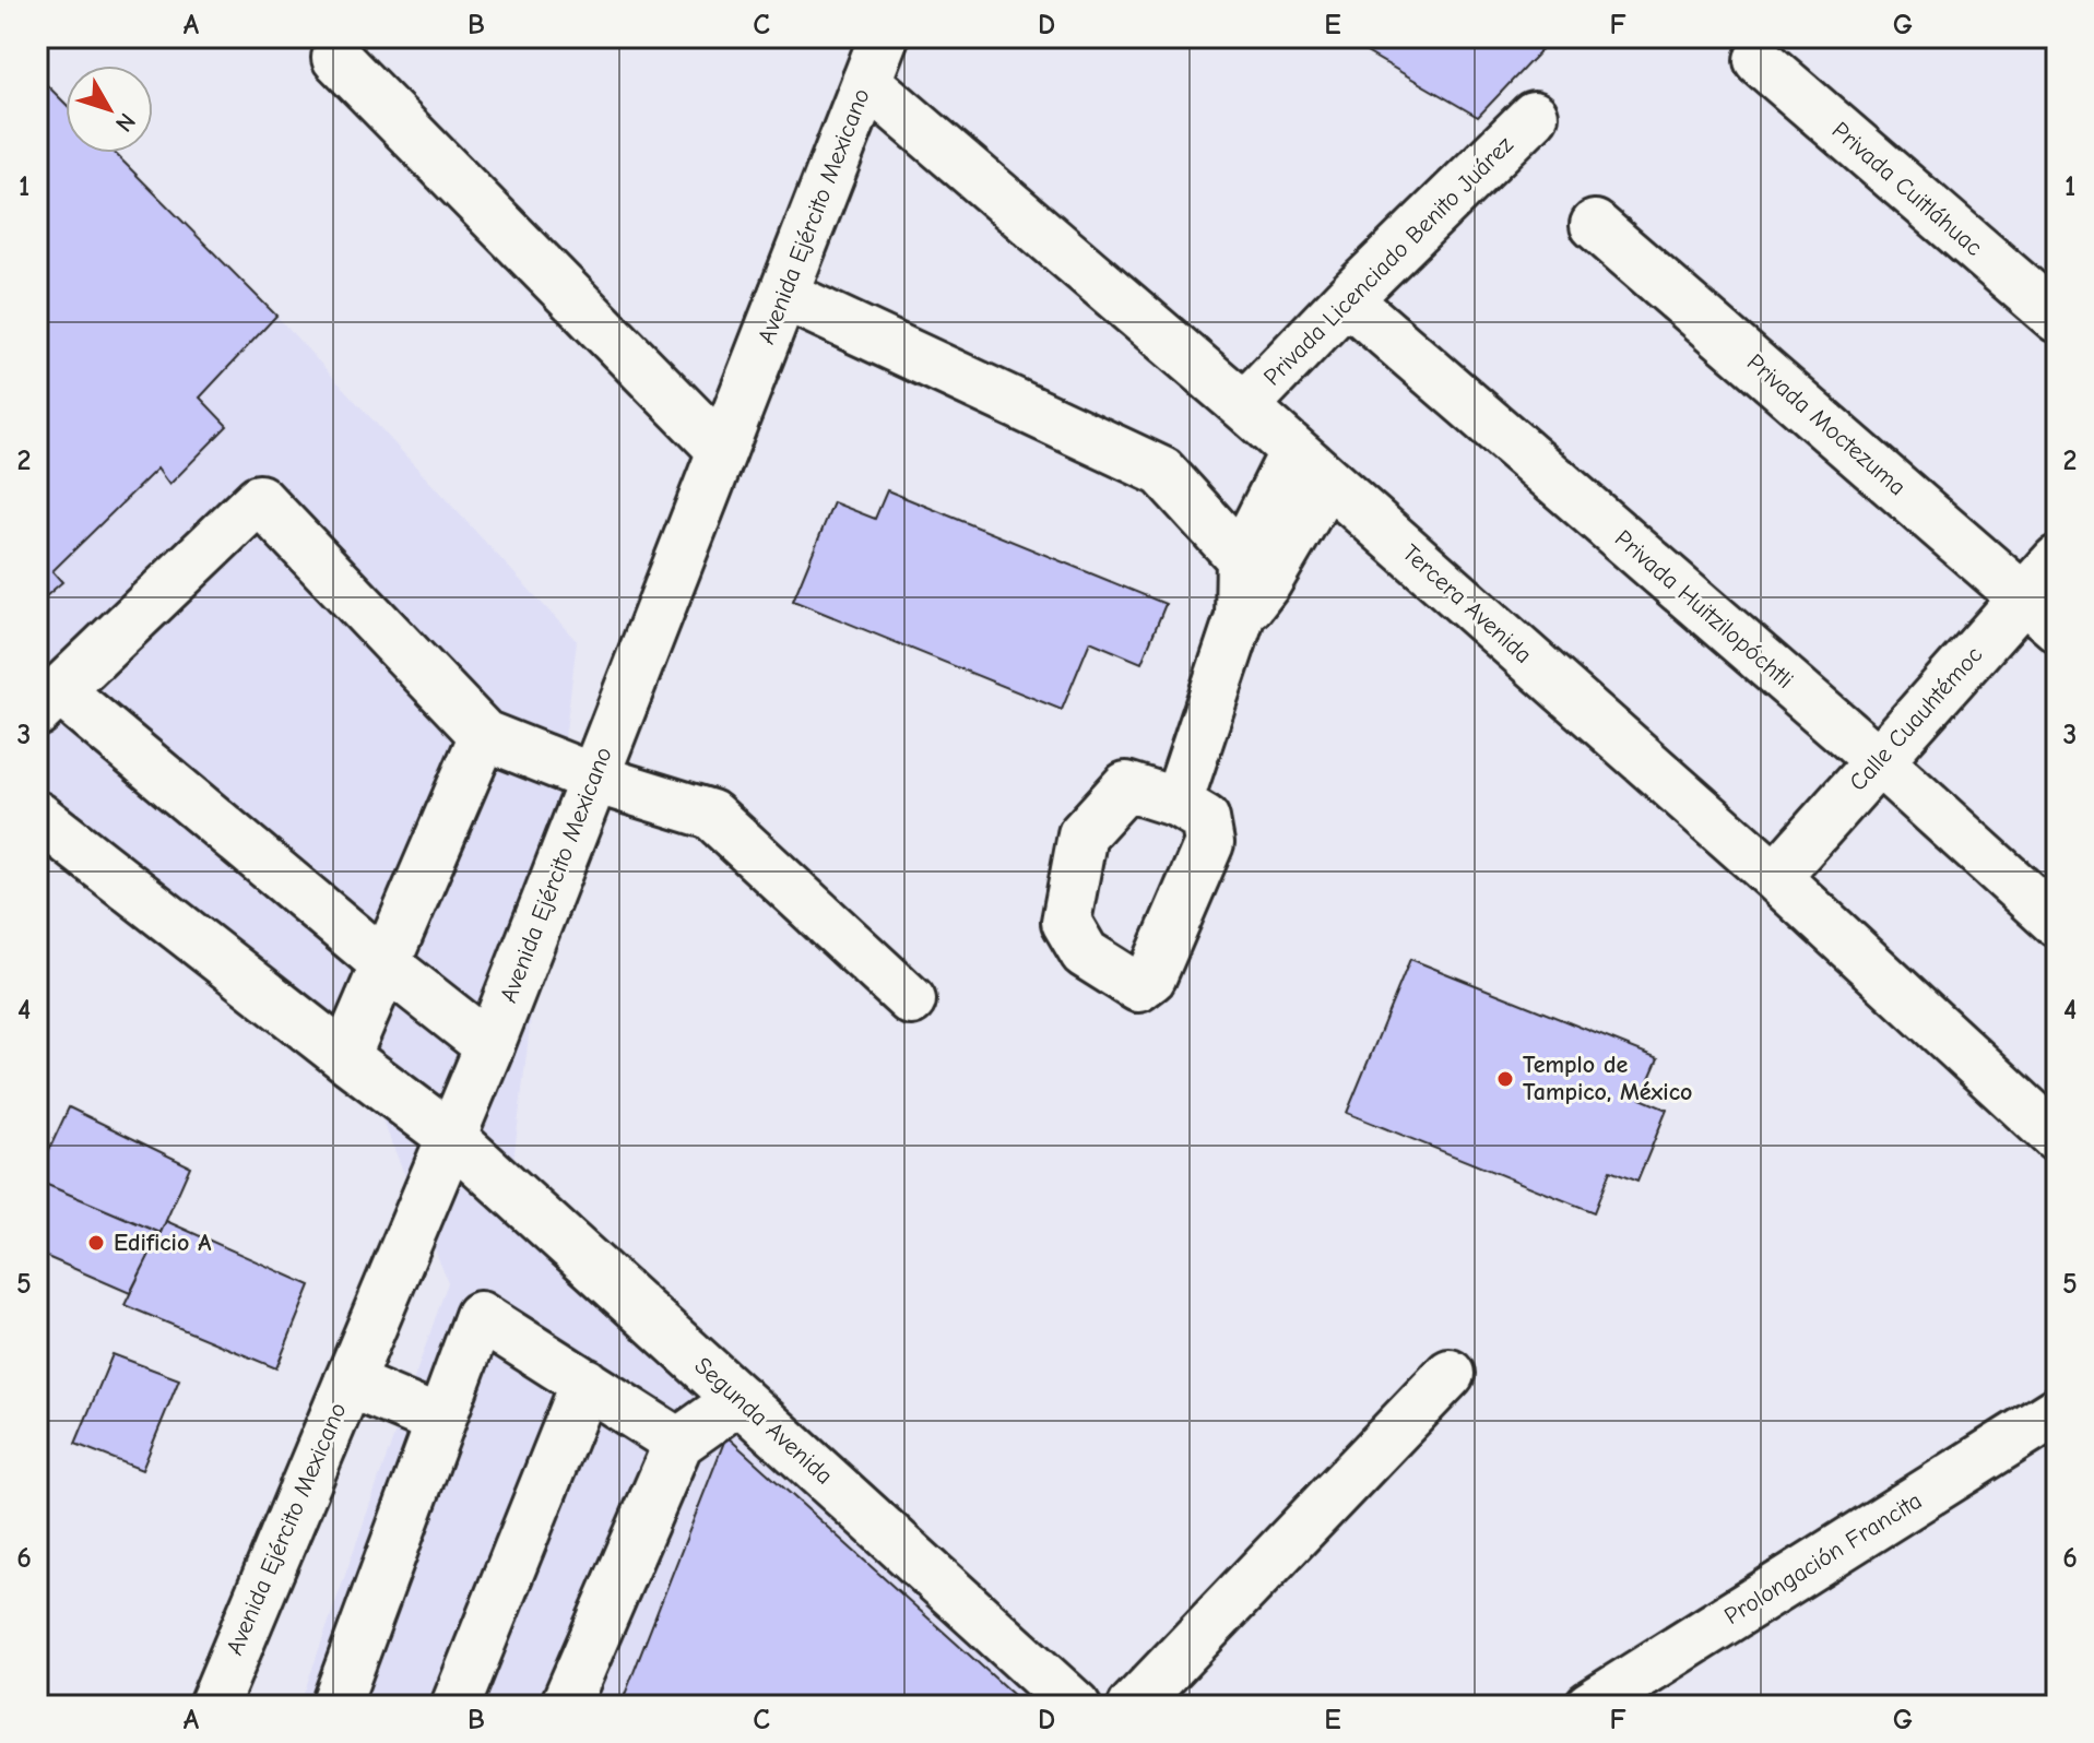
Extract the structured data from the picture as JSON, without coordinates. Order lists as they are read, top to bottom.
{
  "streets": {
    "street": [
      "Privada Cuitláhuac",
      "Avenida Ejército Mexicano",
      "Privada Licenciado Benito Juárez",
      "Privada Moctezuma",
      "Tercera Avenida",
      "Privada Huitzilopóchtli",
      "Calle Cuauhtémoc",
      "Segunda Avenida",
      "Prolongación Francita"
    ]
  },
  "crossings": [
    ["Avenida Ejército Mexicano", "Tercera Avenida"],
    ["Avenida Ejército Mexicano", "Segunda Avenida"],
    ["Privada Licenciado Benito Juárez", "Tercera Avenida"],
    ["Privada Licenciado Benito Juárez", "Privada Huitzilopóchtli"],
    ["Privada Moctezuma", "Calle Cuauhtémoc"],
    ["Tercera Avenida", "Calle Cuauhtémoc"],
    ["Privada Huitzilopóchtli", "Calle Cuauhtémoc"]
  ],
  "places": ["Templo de Tampico, México", "Edificio A"],
  "north": "bottom right",
  "grid": {
    "columns": [
      "A",
      "B",
      "C",
      "D",
      "E",
      "F",
      "G"
    ],
    "rows": [
      "1",
      "2",
      "3",
      "4",
      "5",
      "6"
    ]
  }
}
